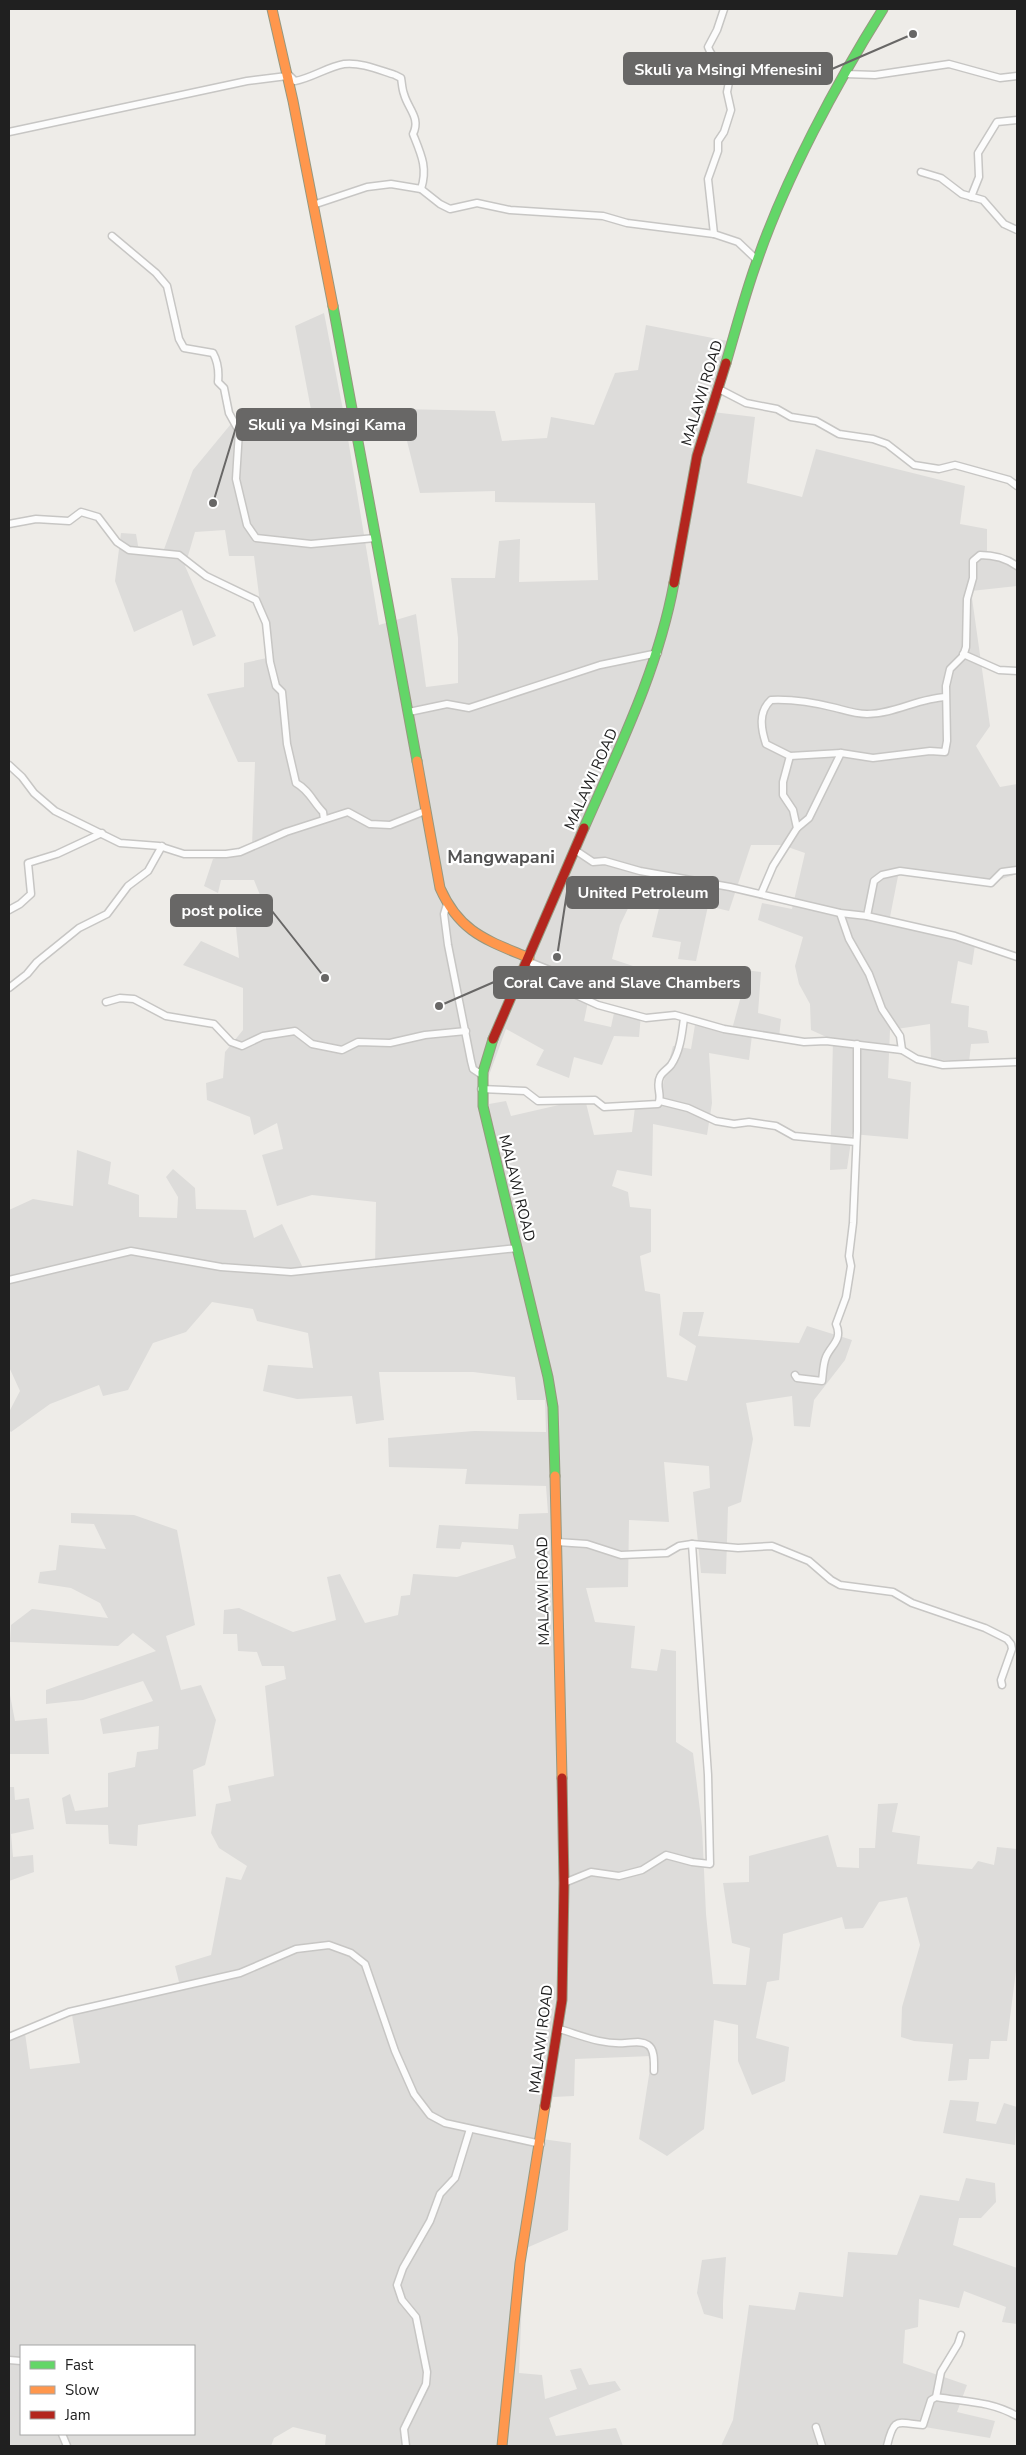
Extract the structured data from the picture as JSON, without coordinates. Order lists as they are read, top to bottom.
{
  "streets": {
    "main road": ["MALAWI ROAD"]
  },
  "districts": ["Mangwapani"],
  "places": [
    "Skuli ya Msingi Mfenesini",
    "Skuli ya Msingi Kama",
    "United Petroleum",
    "post police",
    "Coral Cave and Slave Chambers"
  ],
  "legend": ["Fast", "Slow", "Jam"]
}
